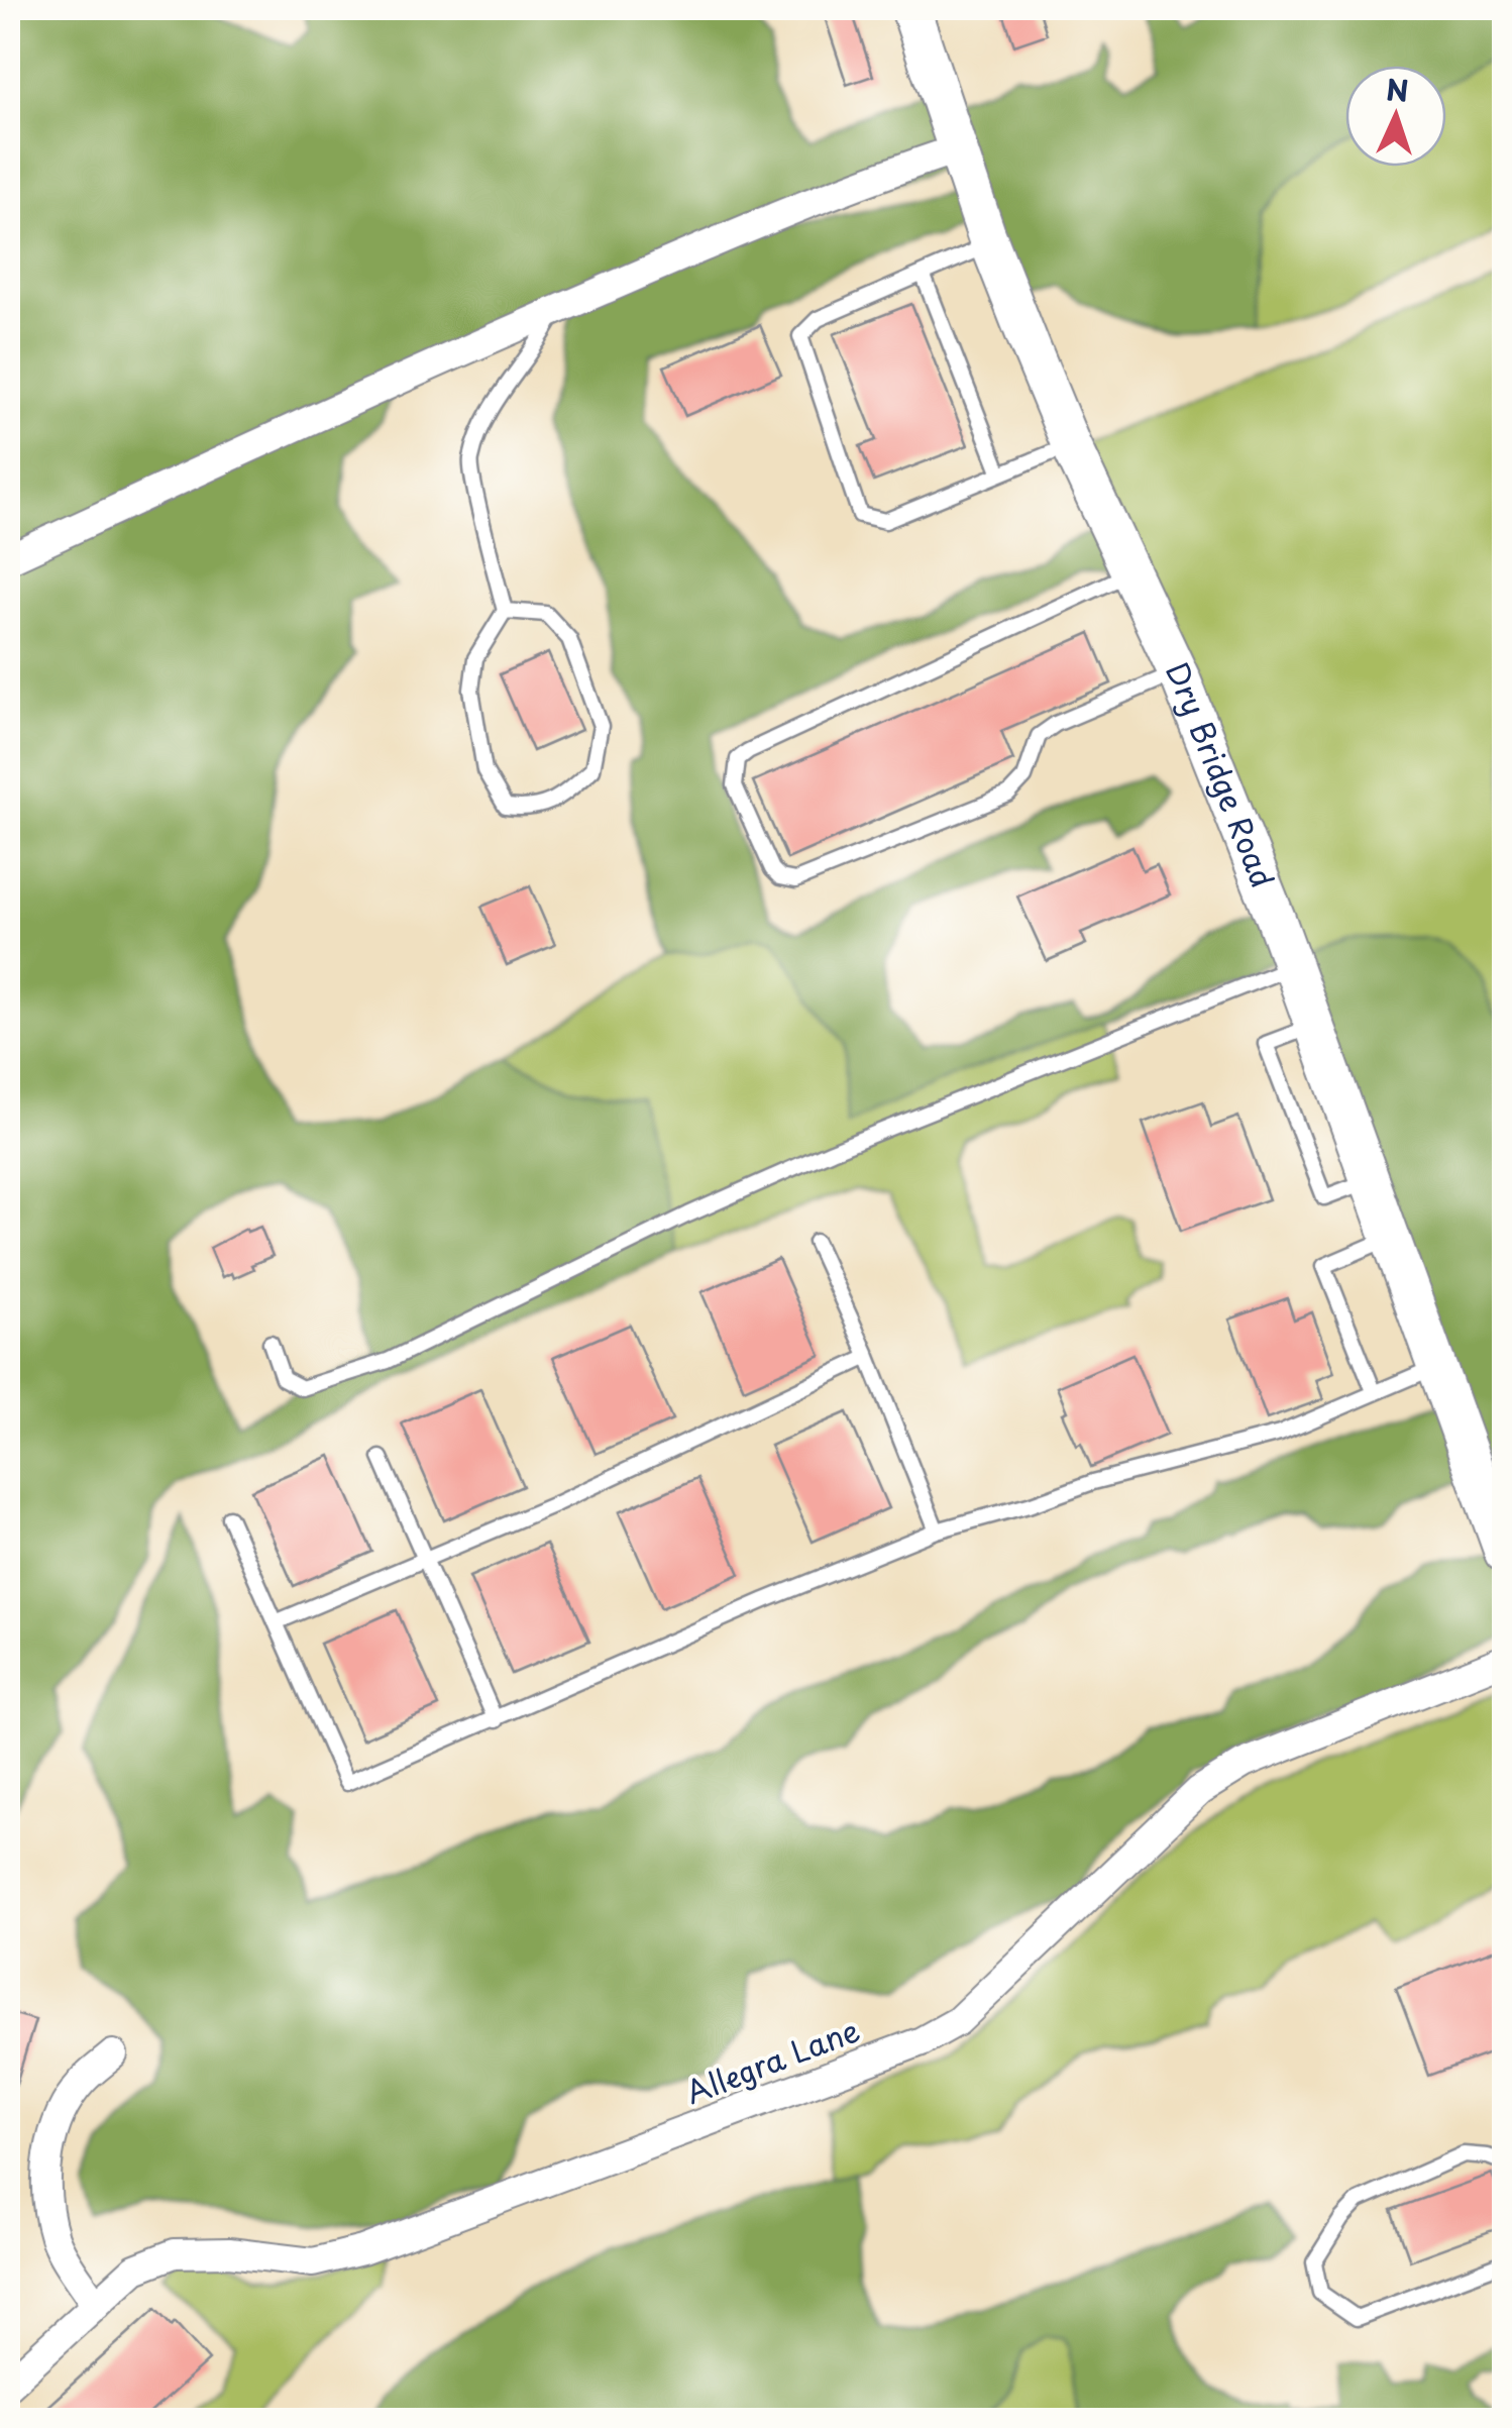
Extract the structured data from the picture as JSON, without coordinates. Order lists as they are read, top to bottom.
{
  "streets": {
    "street": ["Dry Bridge Road", "Allegra Lane"]
  },
  "north": "top"
}
